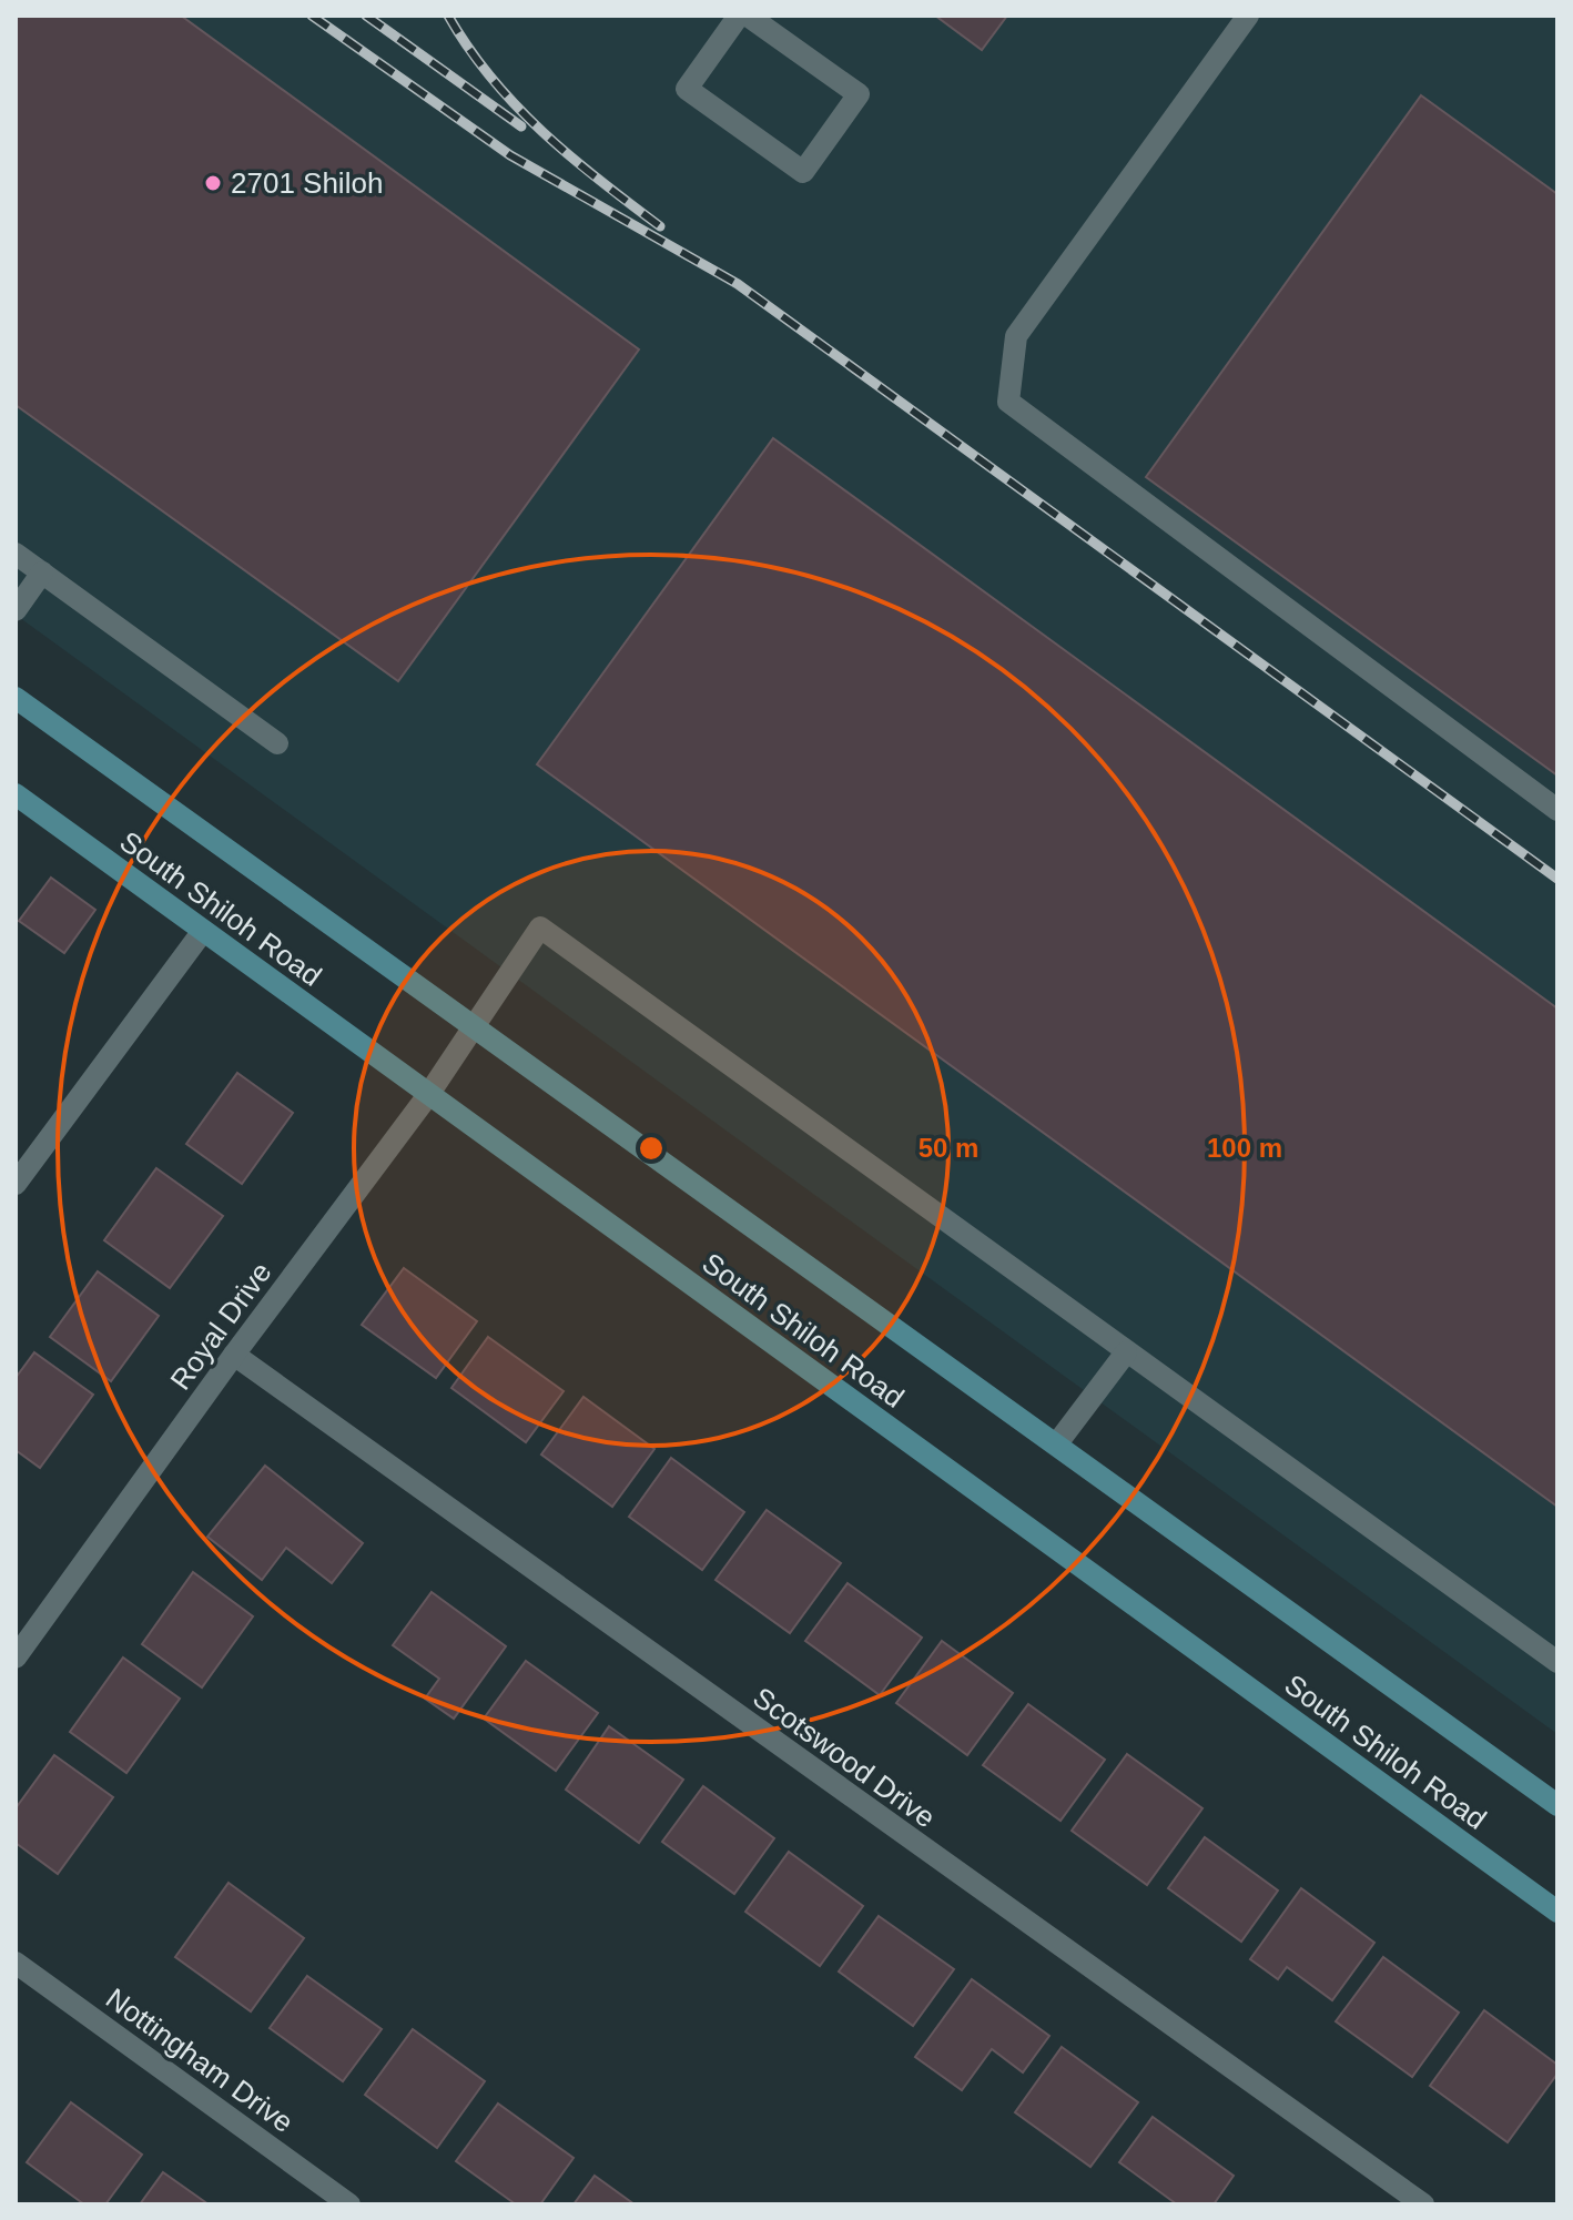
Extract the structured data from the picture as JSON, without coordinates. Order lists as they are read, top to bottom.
{
  "streets": {
    "main road": ["South Shiloh Road"],
    "street": ["Royal Drive", "Scotswood Drive", "Nottingham Drive"]
  },
  "crossings": [
    ["South Shiloh Road", "Royal Drive"],
    ["Royal Drive", "Scotswood Drive"]
  ],
  "places": ["2701 Shiloh"],
  "rings": ["50 m", "100 m"]
}
